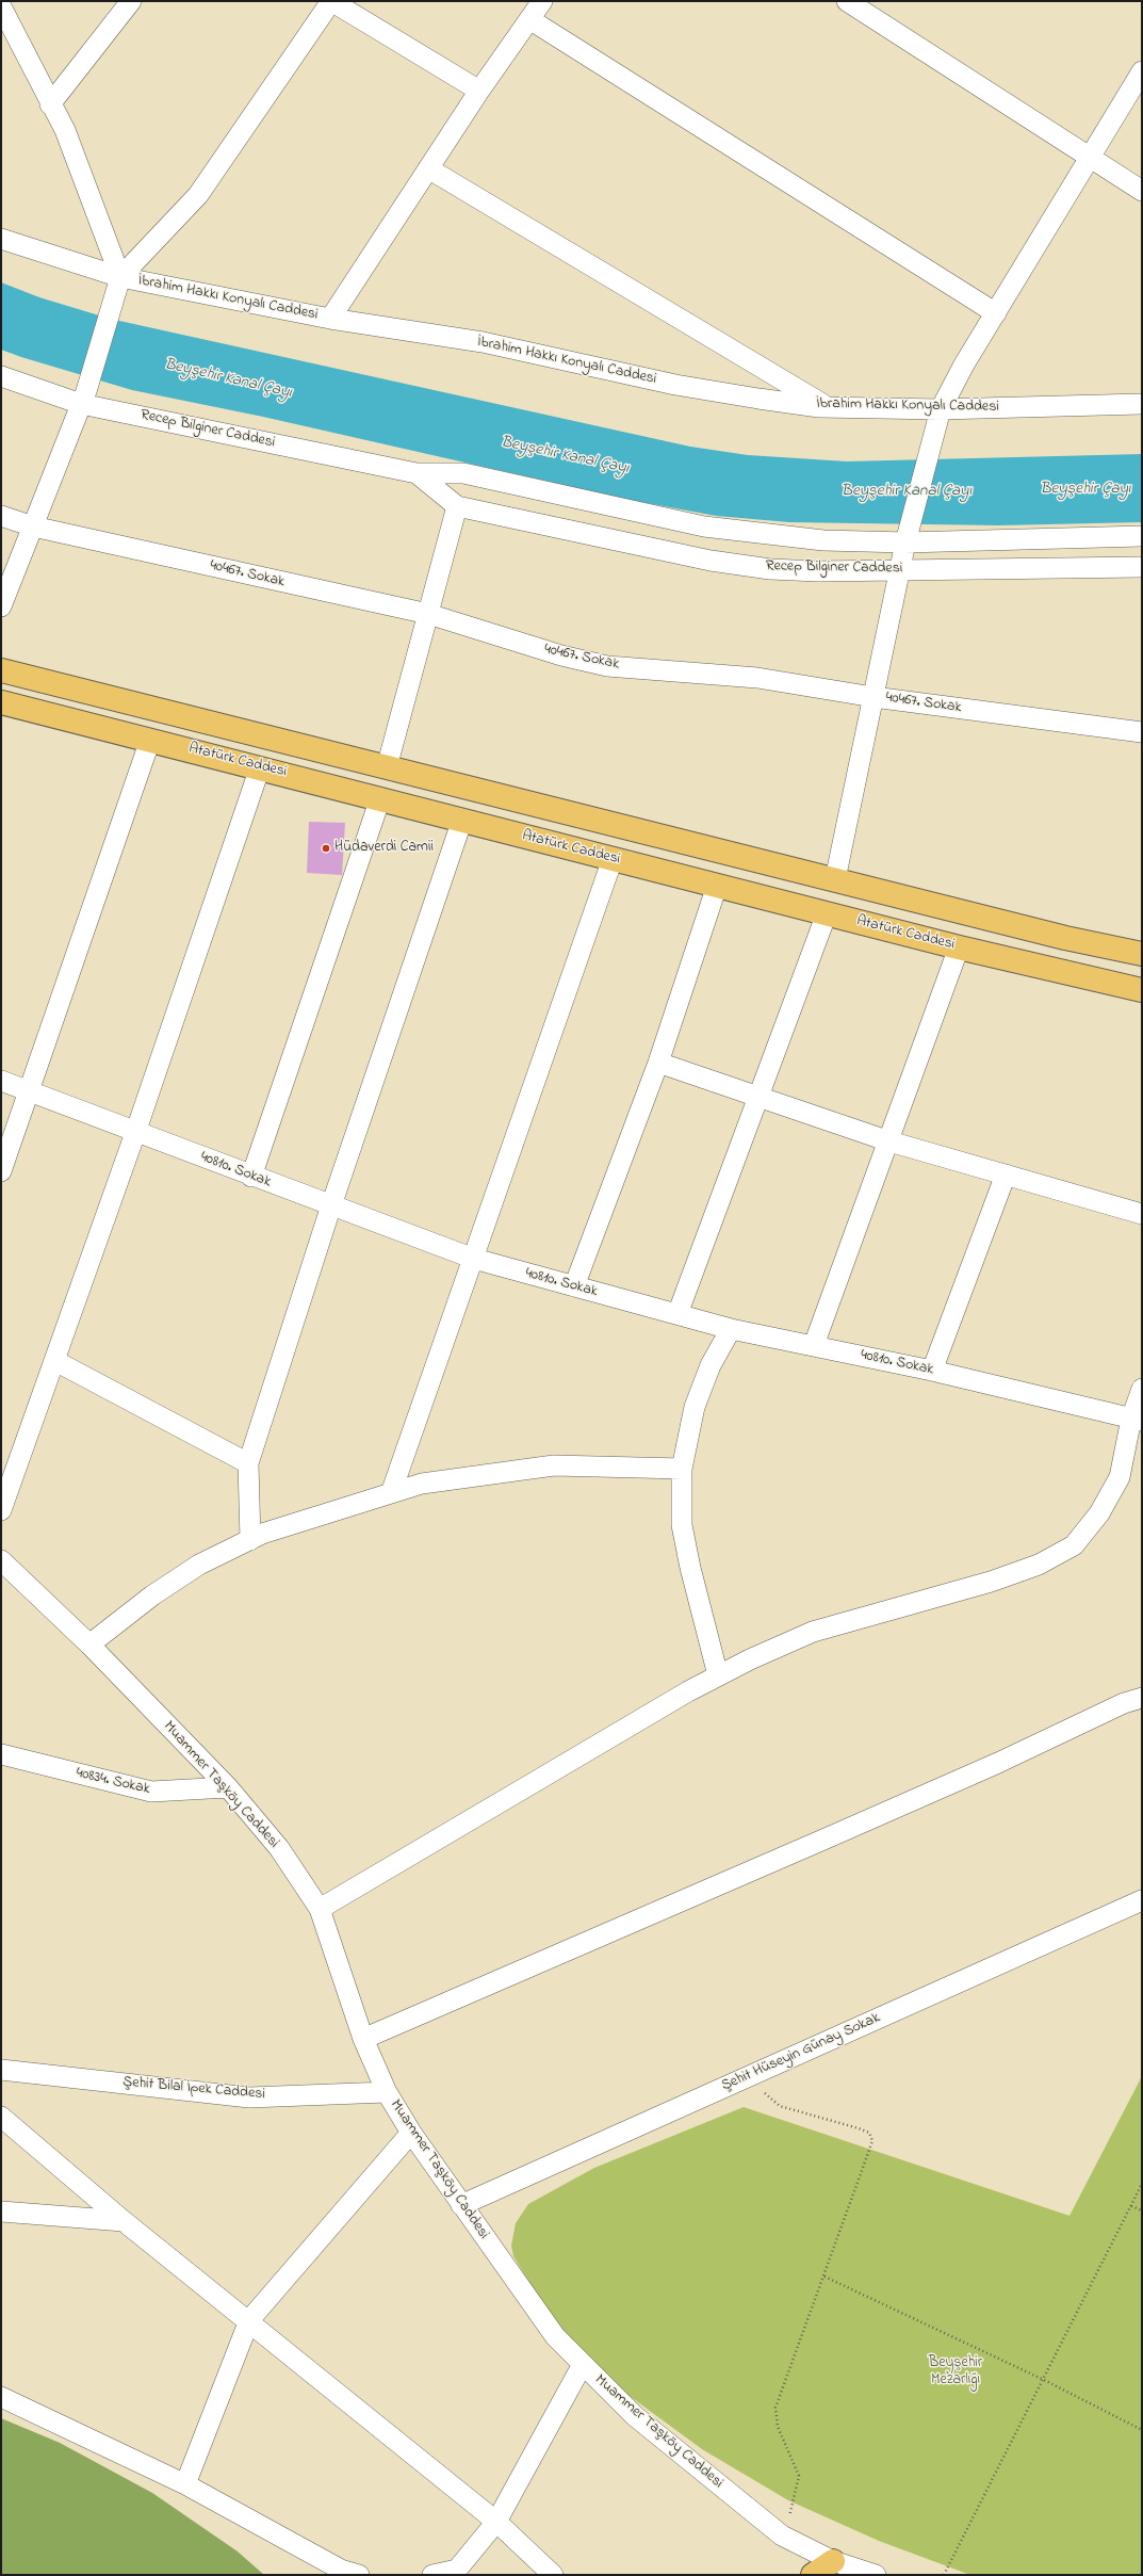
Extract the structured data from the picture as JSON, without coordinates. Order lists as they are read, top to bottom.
{
  "streets": {
    "main road": ["Atatürk Caddesi"],
    "street": [
      "İbrahim Hakkı Konyalı Caddesi",
      "Recep Bilginer Caddesi",
      "40467. Sokak",
      "40810. Sokak",
      "40834. Sokak",
      "Muammer Taşköy Caddesi",
      "Şehit Hüseyin Günay Sokak",
      "Şehit Bilal İpek Caddesi"
    ]
  },
  "crossings": [
    ["40834. Sokak", "Muammer Taşköy Caddesi"],
    ["Muammer Taşköy Caddesi", "Şehit Hüseyin Günay Sokak"],
    ["Muammer Taşköy Caddesi", "Şehit Bilal İpek Caddesi"]
  ],
  "water": ["Beyşehir Kanal Çayı", "Beyşehir Çayı"],
  "parks": ["Beyşehir Mezarlığı"],
  "places": ["Hüdaverdi Camii"]
}
